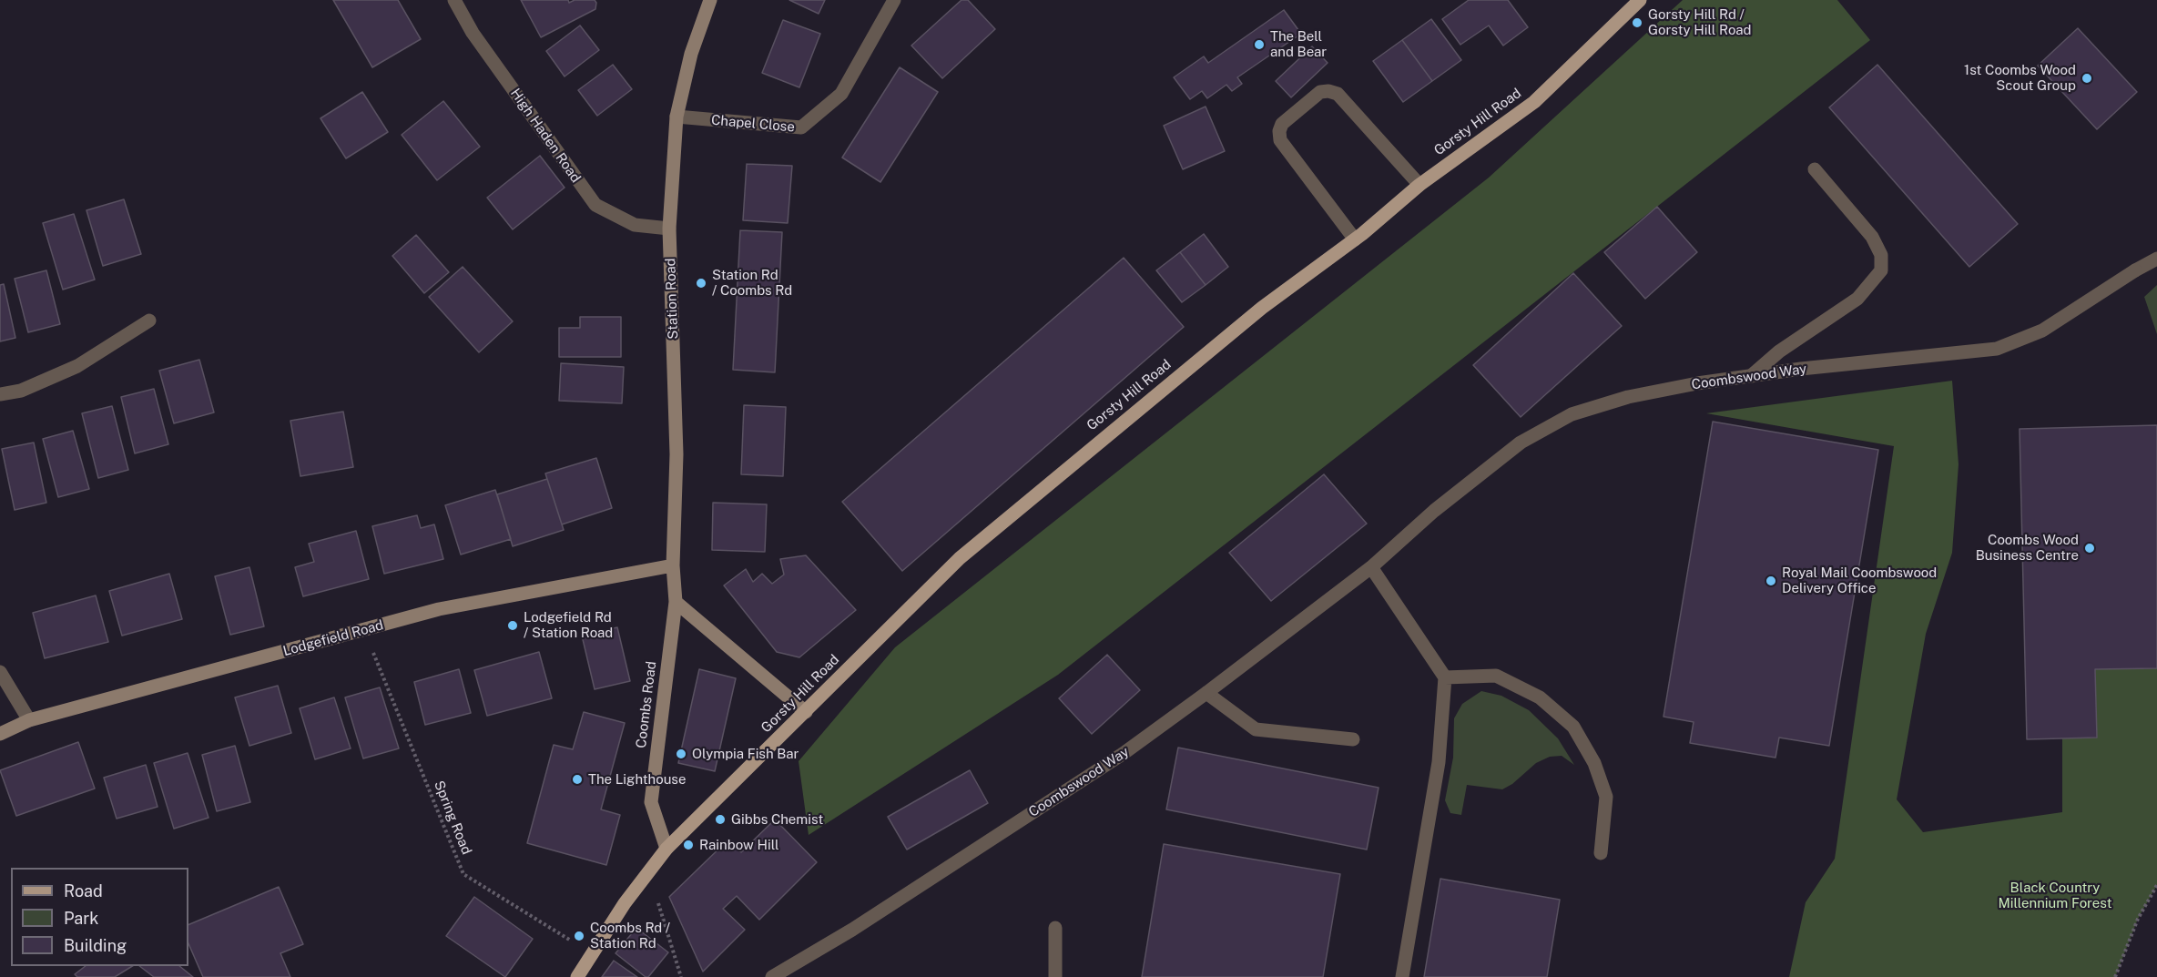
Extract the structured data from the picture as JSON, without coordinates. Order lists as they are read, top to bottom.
{
  "streets": {
    "main road": ["Gorsty Hill Road"],
    "street": [
      "Chapel Close",
      "High Haden Road",
      "Station Road",
      "Coombswood Way",
      "Lodgefield Road",
      "Coombs Road"
    ],
    "path": ["Spring Road"]
  },
  "crossings": [
    ["Gorsty Hill Road", "Coombs Road"],
    ["Chapel Close", "Station Road"],
    ["High Haden Road", "Station Road"],
    ["Station Road", "Lodgefield Road"],
    ["Station Road", "Coombs Road"],
    ["Lodgefield Road", "Spring Road"]
  ],
  "parks": ["Black Country Millennium Forest"],
  "places": [
    "Gorsty Hill Rd / Gorsty Hill Road",
    "The Bell and Bear",
    "1st Coombs Wood Scout Group",
    "Station Rd / Coombs Rd",
    "Coombs Wood Business Centre",
    "Royal Mail Coombswood Delivery Office",
    "Lodgefield Rd / Station Road",
    "Olympia Fish Bar",
    "The Lighthouse",
    "Gibbs Chemist",
    "Rainbow Hill",
    "Coombs Rd / Station Rd"
  ],
  "legend": ["Road", "Park", "Building"]
}
